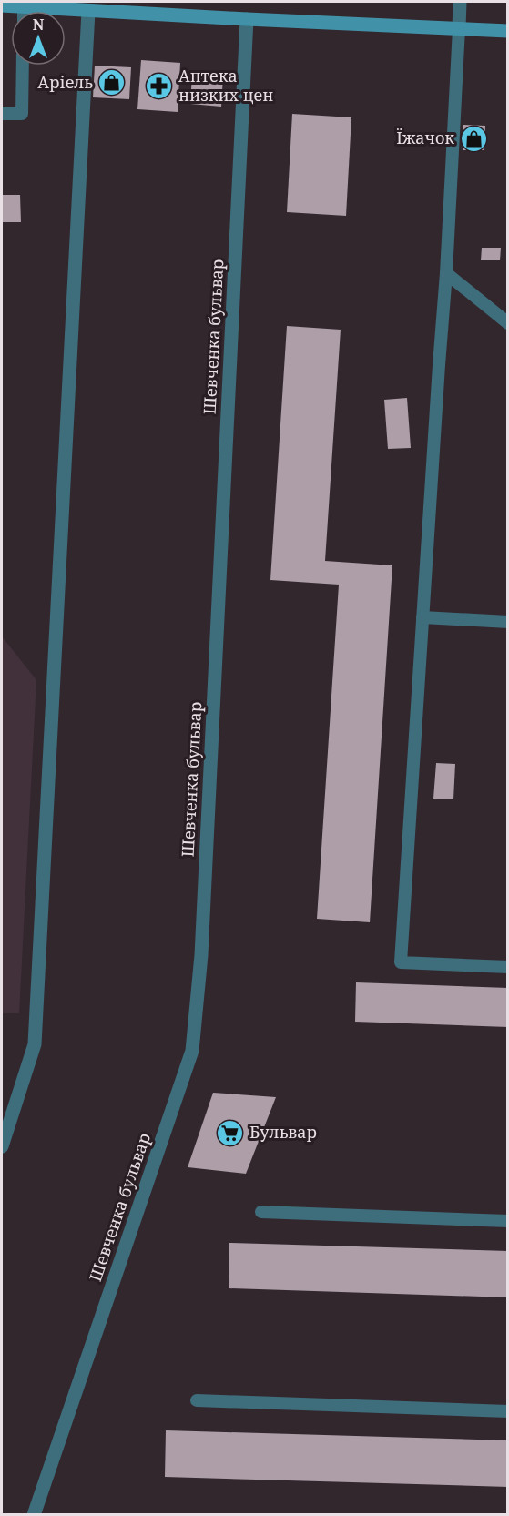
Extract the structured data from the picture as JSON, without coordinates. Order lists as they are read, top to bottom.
{
  "streets": {
    "street": ["Шевченка бульвар"]
  },
  "places": {
    "shop": ["Аріель", "Їжачок"],
    "pharmacy": ["Аптека низких цен"],
    "supermarket": ["Бульвар"]
  },
  "north": "top"
}
